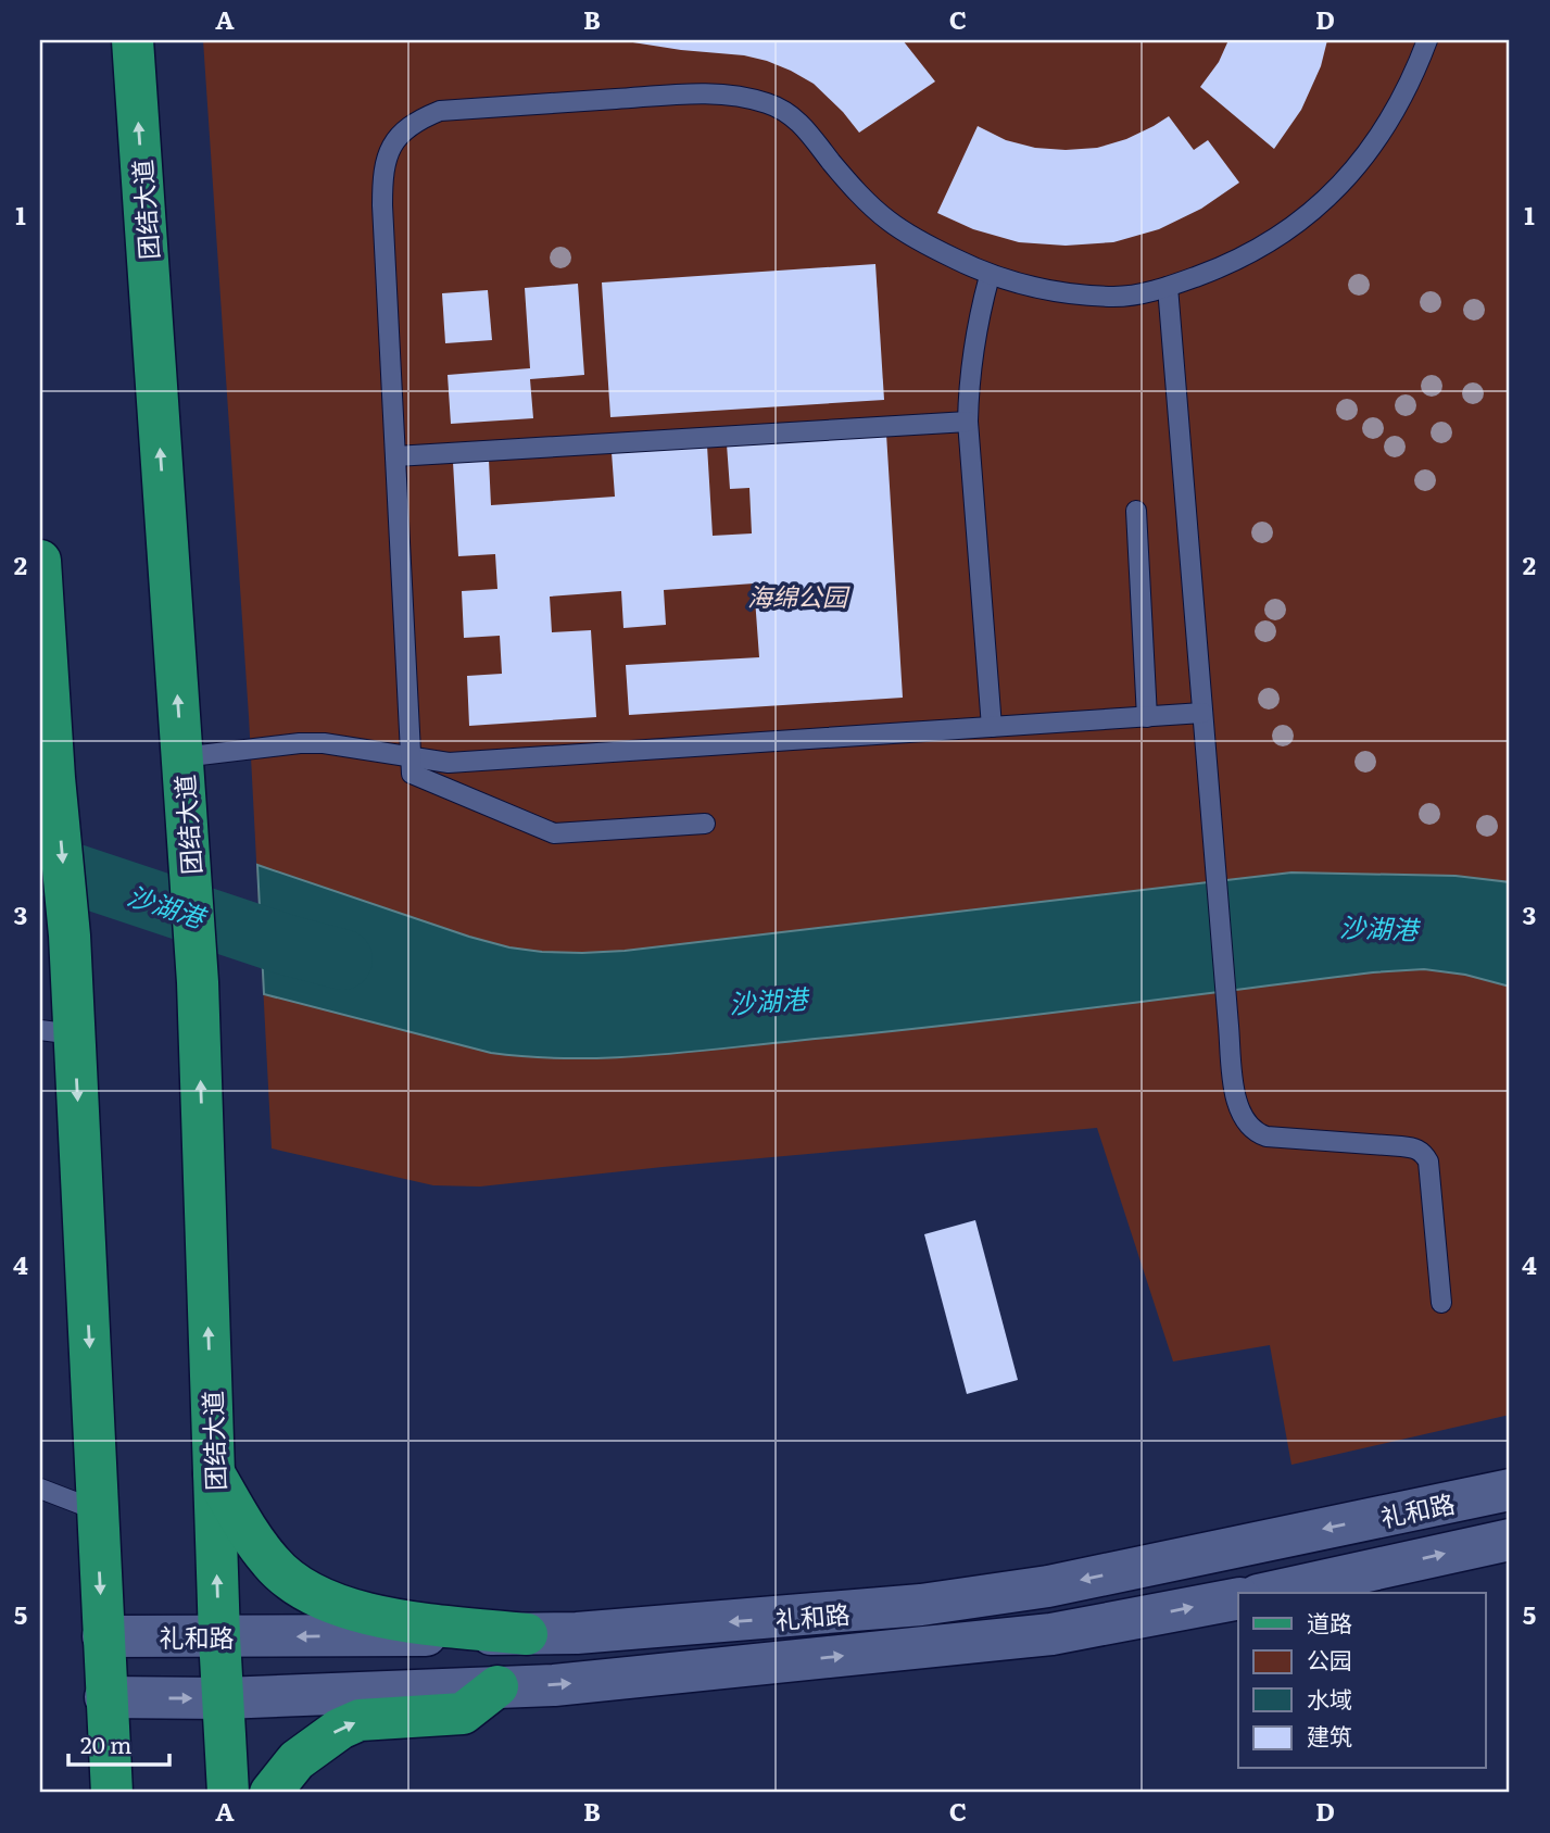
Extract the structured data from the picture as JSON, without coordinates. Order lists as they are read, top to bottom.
{
  "streets": {
    "main road": ["团结大道"],
    "street": ["礼和路"]
  },
  "crossings": [
    ["团结大道", "礼和路"]
  ],
  "water": ["沙湖港"],
  "parks": ["海绵公园"],
  "legend": [
    "道路",
    "公园",
    "水域",
    "建筑"
  ],
  "scale_bar": "20 m",
  "grid": {
    "columns": [
      "A",
      "B",
      "C",
      "D"
    ],
    "rows": [
      "1",
      "2",
      "3",
      "4",
      "5"
    ]
  }
}
